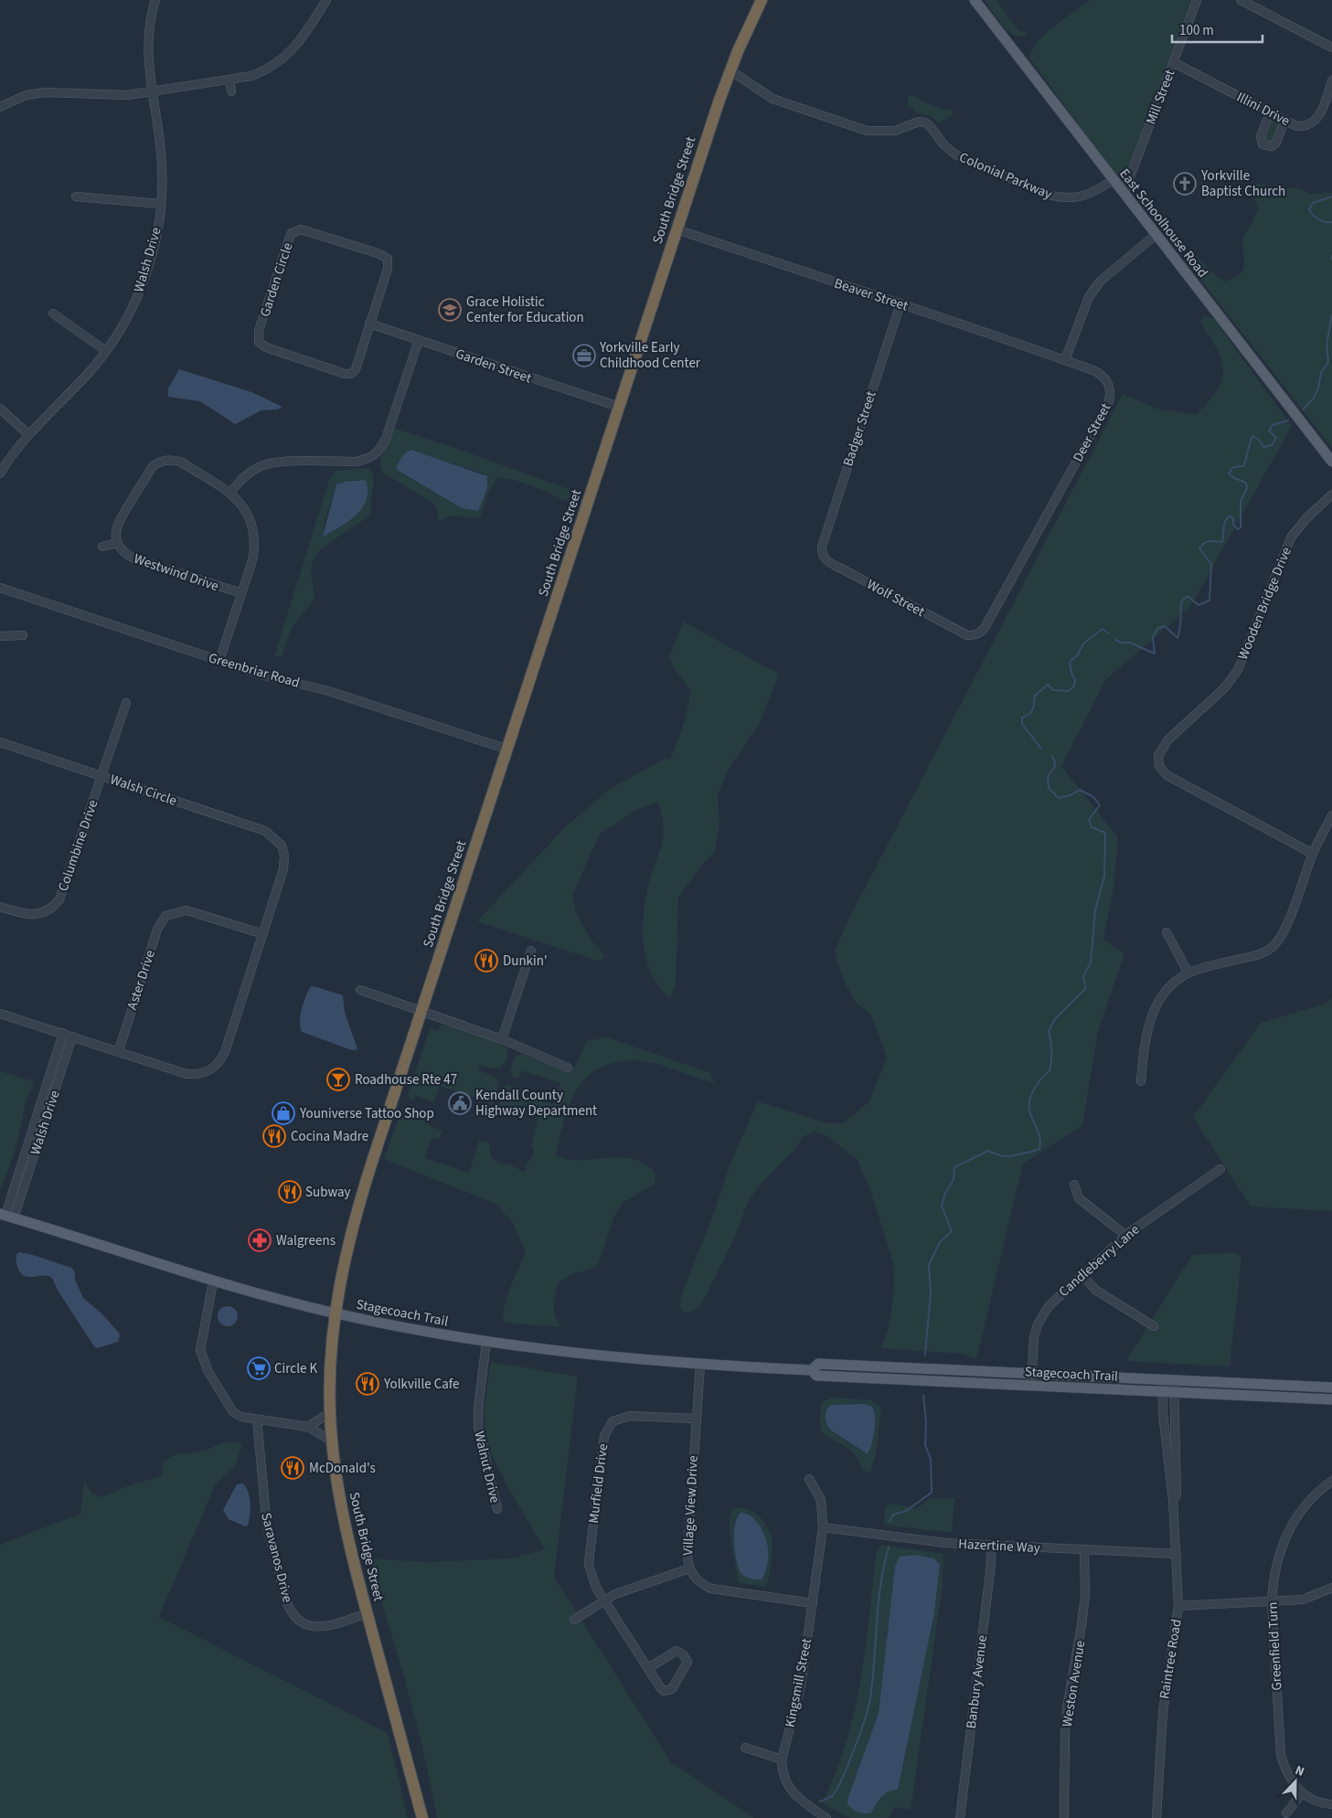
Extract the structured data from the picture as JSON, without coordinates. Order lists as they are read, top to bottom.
{
  "streets": {
    "highway": ["South Bridge Street"],
    "main road": ["East Schoolhouse Road", "Stagecoach Trail"],
    "street": [
      "Mill Street",
      "Illini Drive",
      "Colonial Parkway",
      "Walsh Drive",
      "Garden Circle",
      "Beaver Street",
      "Garden Street",
      "Badger Street",
      "Deer Street",
      "Westwind Drive",
      "Wolf Street",
      "Wooden Bridge Drive",
      "Greenbriar Road",
      "Walsh Circle",
      "Columbine Drive",
      "Aster Drive",
      "Candleberry Lane",
      "Walnut Drive",
      "Murfield Drive",
      "Village View Drive",
      "Hazertine Way",
      "Saravanos Drive",
      "Greenfield Turn",
      "Raintree Road",
      "Banbury Avenue",
      "Kingsmill Street",
      "Weston Avenue"
    ]
  },
  "crossings": [
    ["Mill Street", "Illini Drive"],
    ["Mill Street", "East Schoolhouse Road"],
    ["Colonial Parkway", "South Bridge Street"],
    ["Colonial Parkway", "East Schoolhouse Road"],
    ["South Bridge Street", "Beaver Street"],
    ["South Bridge Street", "Garden Street"],
    ["South Bridge Street", "Greenbriar Road"],
    ["South Bridge Street", "Stagecoach Trail"],
    ["South Bridge Street", "Saravanos Drive"],
    ["Walsh Drive", "Walsh Circle"],
    ["Walsh Drive", "Stagecoach Trail"],
    ["Garden Circle", "Garden Street"],
    ["Beaver Street", "Badger Street"],
    ["Beaver Street", "Deer Street"],
    ["Badger Street", "Wolf Street"],
    ["Deer Street", "Wolf Street"],
    ["Walsh Circle", "Columbine Drive"],
    ["Walsh Circle", "Aster Drive"],
    ["Candleberry Lane", "Stagecoach Trail"],
    ["Stagecoach Trail", "Walnut Drive"],
    ["Stagecoach Trail", "Village View Drive"],
    ["Stagecoach Trail", "Raintree Road"],
    ["Murfield Drive", "Village View Drive"],
    ["Village View Drive", "Kingsmill Street"],
    ["Hazertine Way", "Raintree Road"],
    ["Hazertine Way", "Banbury Avenue"],
    ["Hazertine Way", "Kingsmill Street"],
    ["Hazertine Way", "Weston Avenue"]
  ],
  "places": {
    "church": ["Yorkville Baptist Church"],
    "school or university": ["Grace Holistic Center for Education"],
    "office": ["Yorkville Early Childhood Center"],
    "restaurant": [
      "Dunkin'",
      "Cocina Madre",
      "Subway",
      "Yolkville Cafe",
      "McDonald's"
    ],
    "bar": ["Roadhouse Rte 47"],
    "public building": ["Kendall County Highway Department"],
    "shop": ["Youniverse Tattoo Shop"],
    "pharmacy": ["Walgreens"],
    "supermarket": ["Circle K"]
  },
  "scale_bar": "100 m",
  "north": "top"
}
